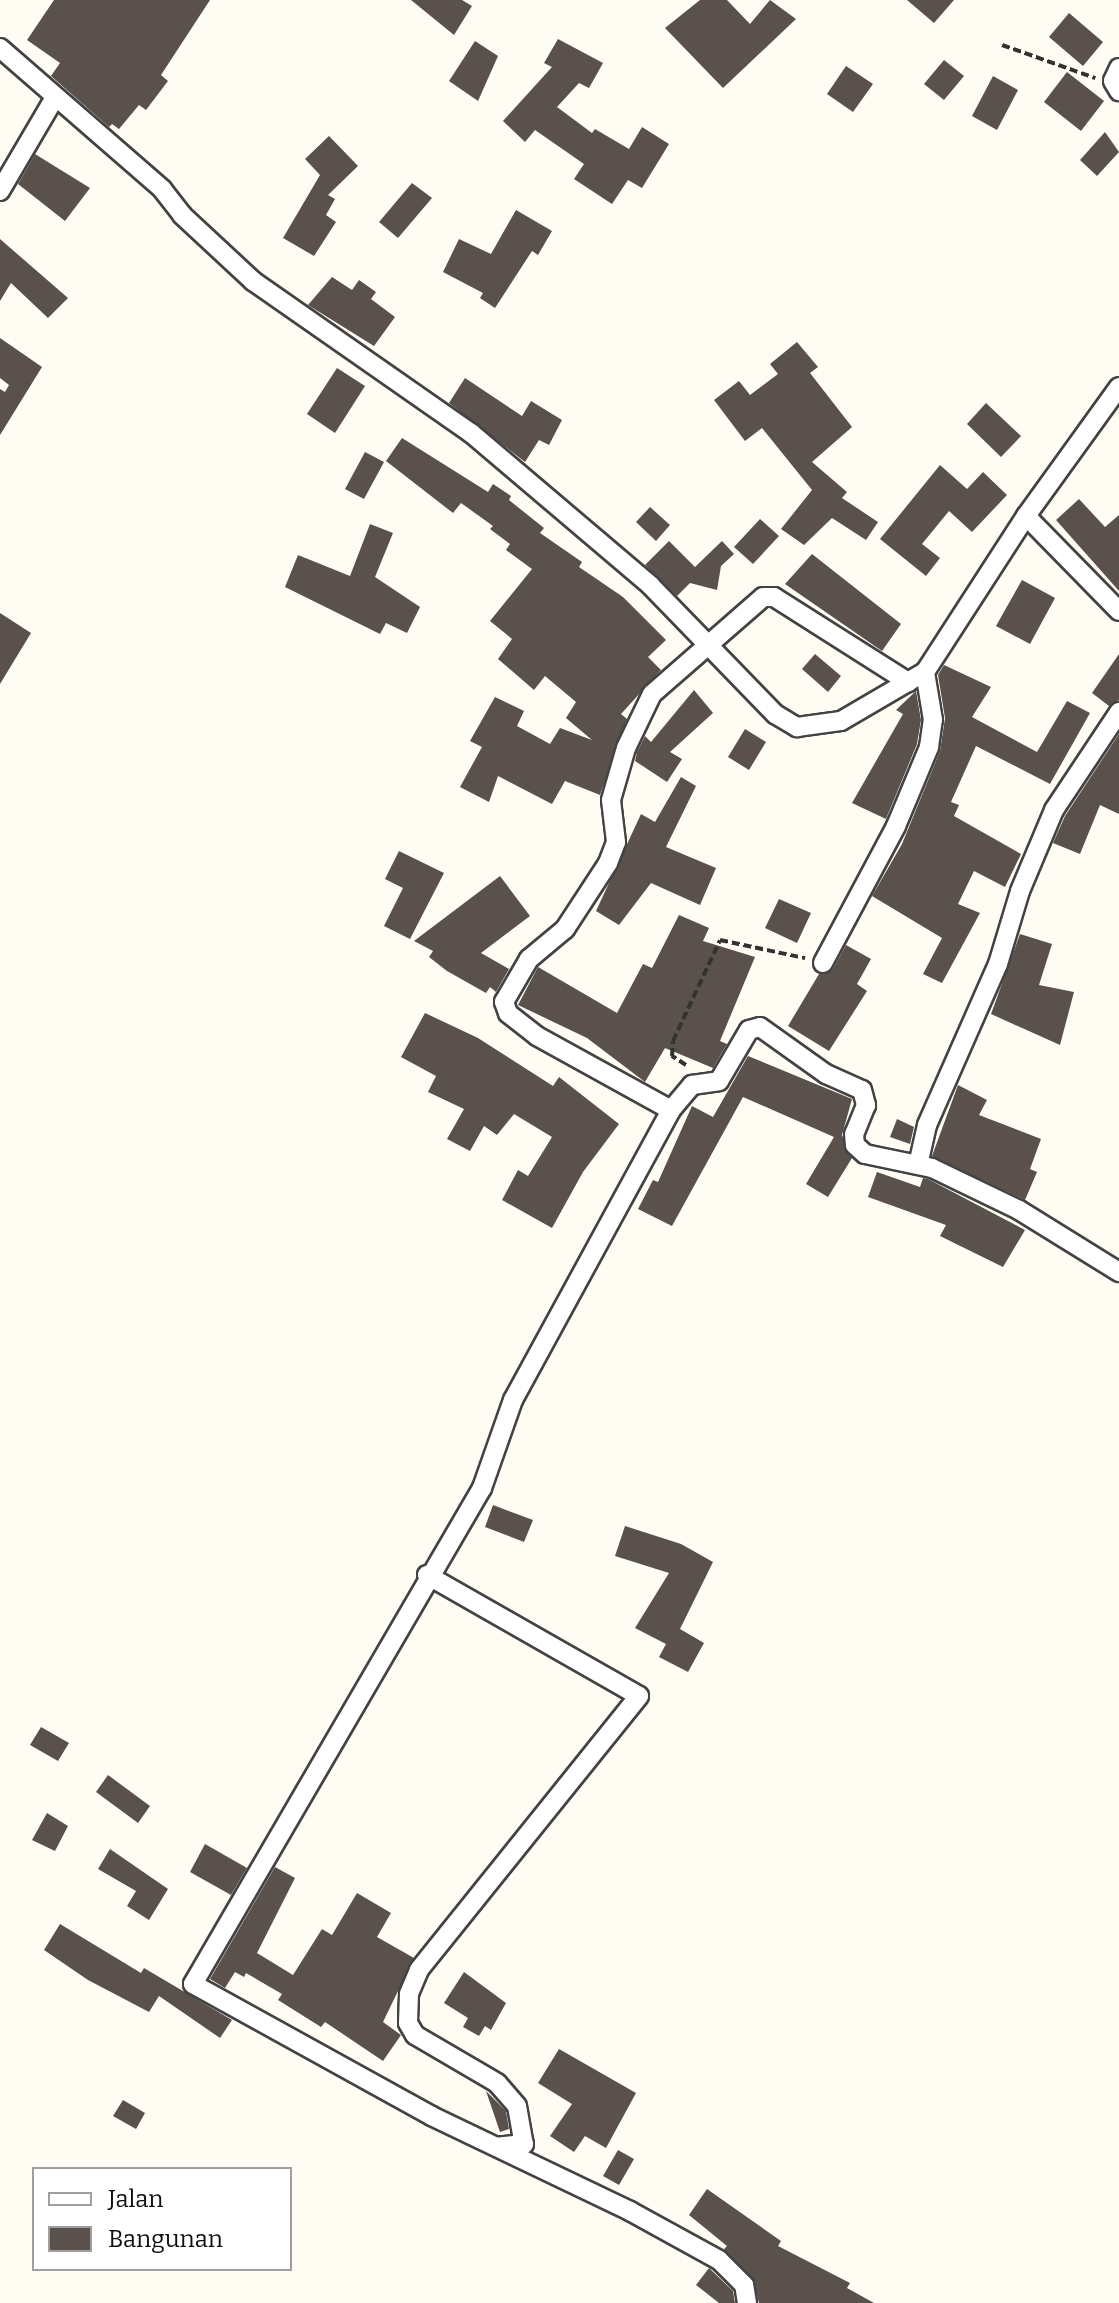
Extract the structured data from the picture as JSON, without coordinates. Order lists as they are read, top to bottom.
{
  "legend": ["Jalan", "Bangunan"]
}
